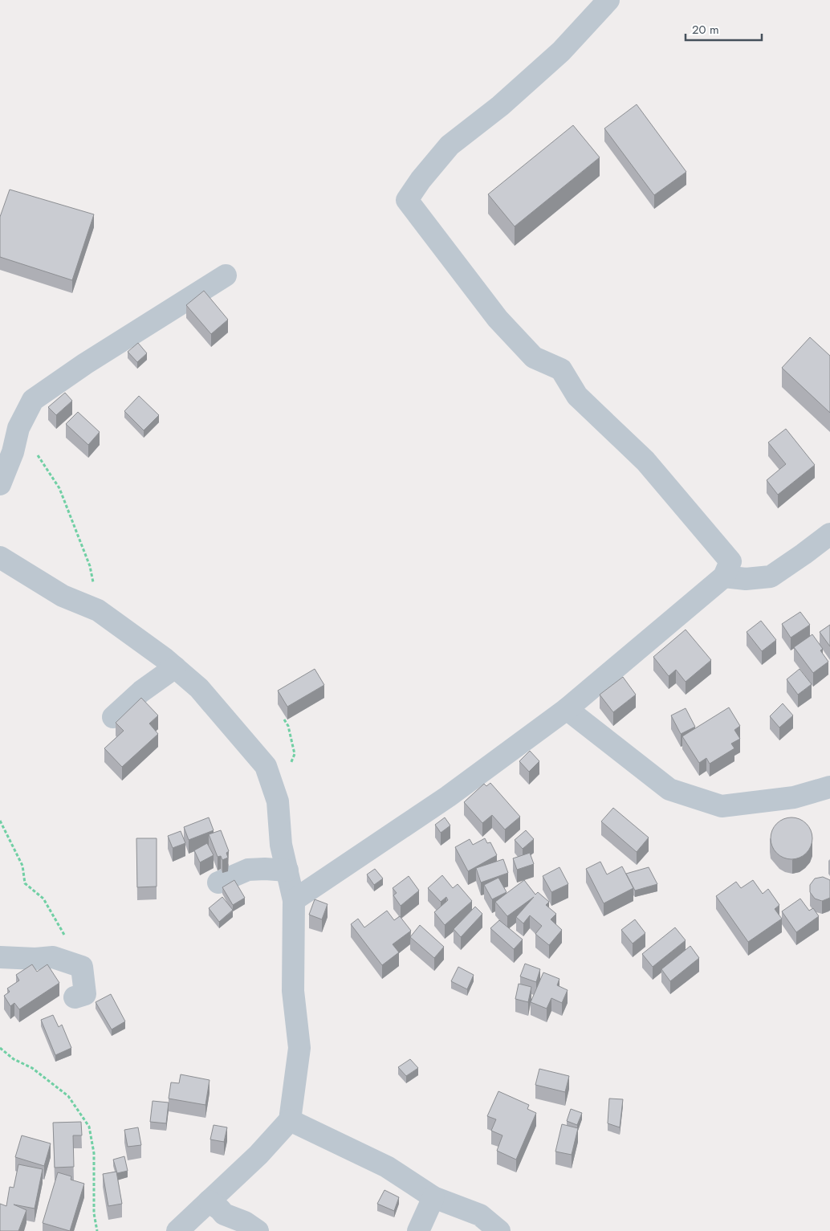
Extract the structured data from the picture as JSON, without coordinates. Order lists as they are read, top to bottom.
{
  "scale_bar": "20 m"
}
